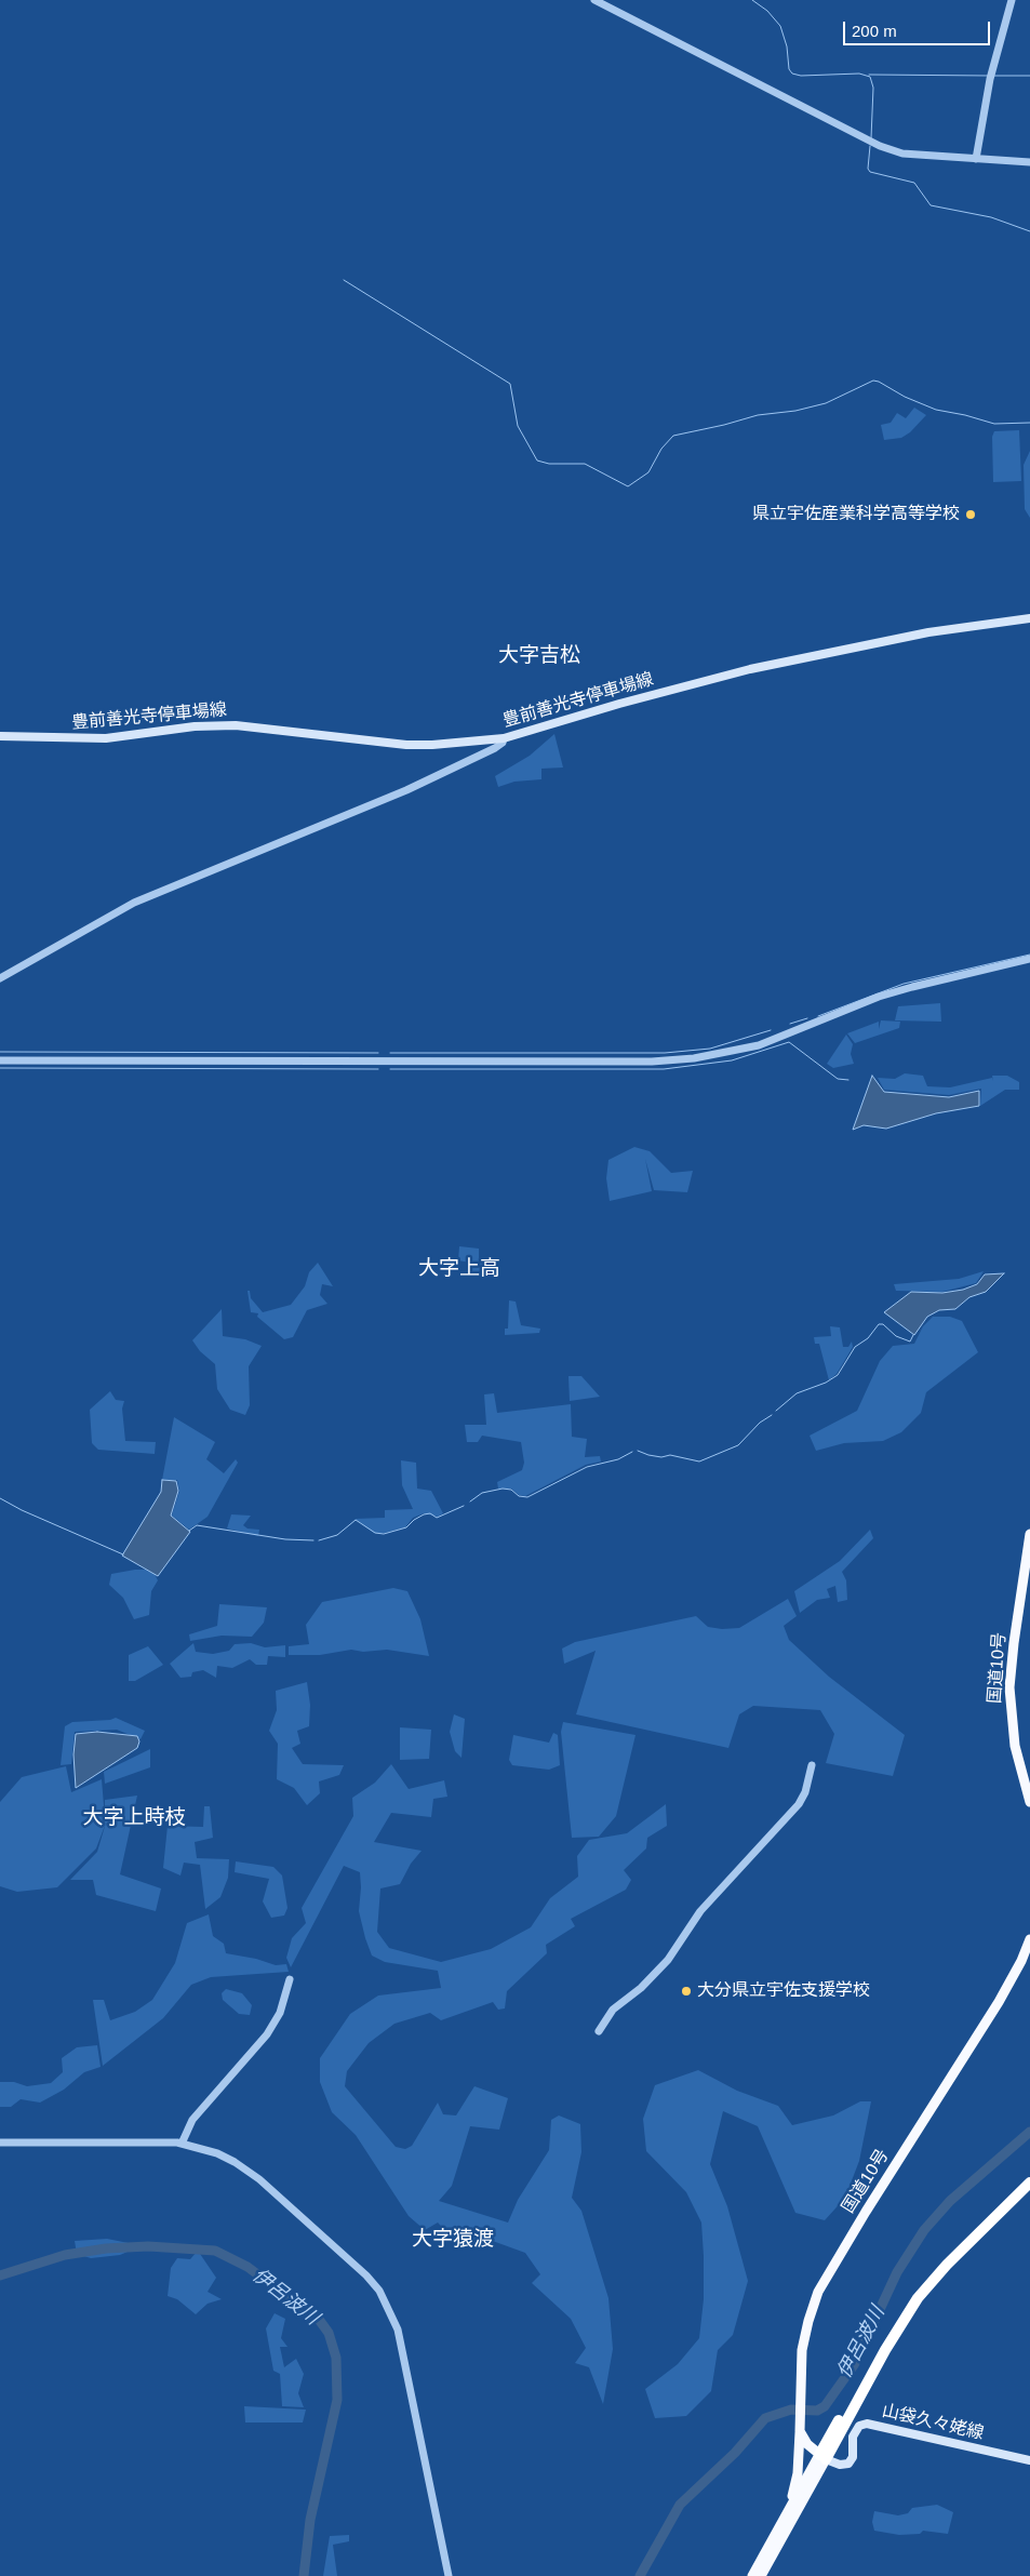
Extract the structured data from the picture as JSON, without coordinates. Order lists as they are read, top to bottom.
{
  "streets": {
    "highway": ["国道10号"],
    "main road": ["豊前善光寺停車場線", "山袋久々姥線"]
  },
  "districts": [
    "大字吉松",
    "大字上高",
    "大字上時枝",
    "大字猿渡"
  ],
  "water": ["伊呂波川"],
  "places": ["県立宇佐産業科学高等学校", "大分県立宇佐支援学校"],
  "scale_bar": "200 m"
}
